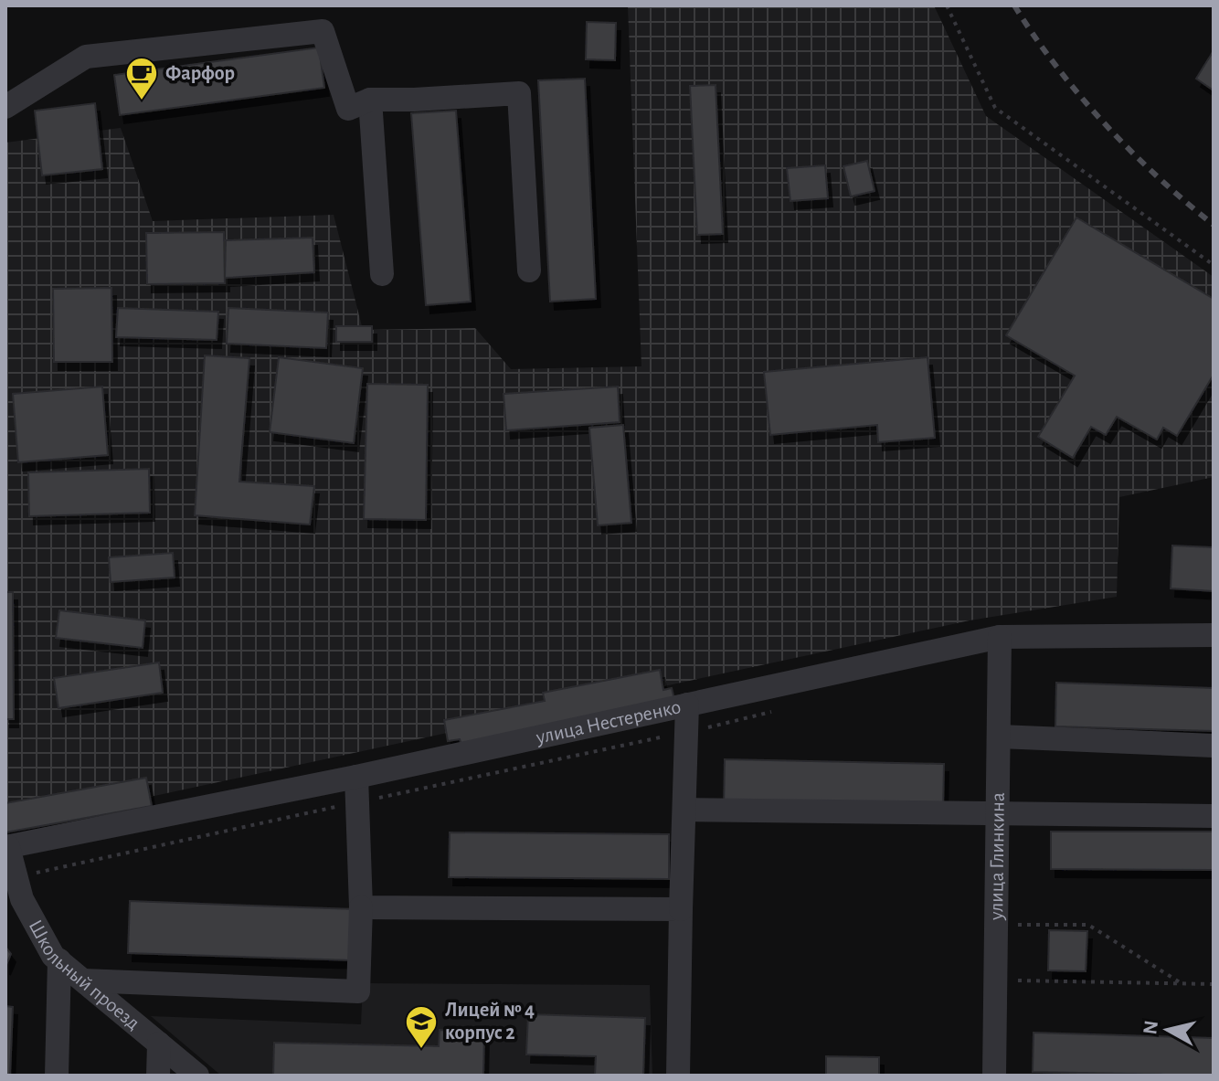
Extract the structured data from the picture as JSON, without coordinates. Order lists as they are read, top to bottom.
{
  "streets": {
    "street": ["улица Нестеренко", "улица Глинкина", "Школьный проезд"]
  },
  "crossings": [
    ["улица Нестеренко", "улица Глинкина"],
    ["улица Нестеренко", "Школьный проезд"]
  ],
  "places": {
    "cafe": ["Фарфор"],
    "school or university": ["Лицей № 4 корпус 2"]
  },
  "north": "left"
}
